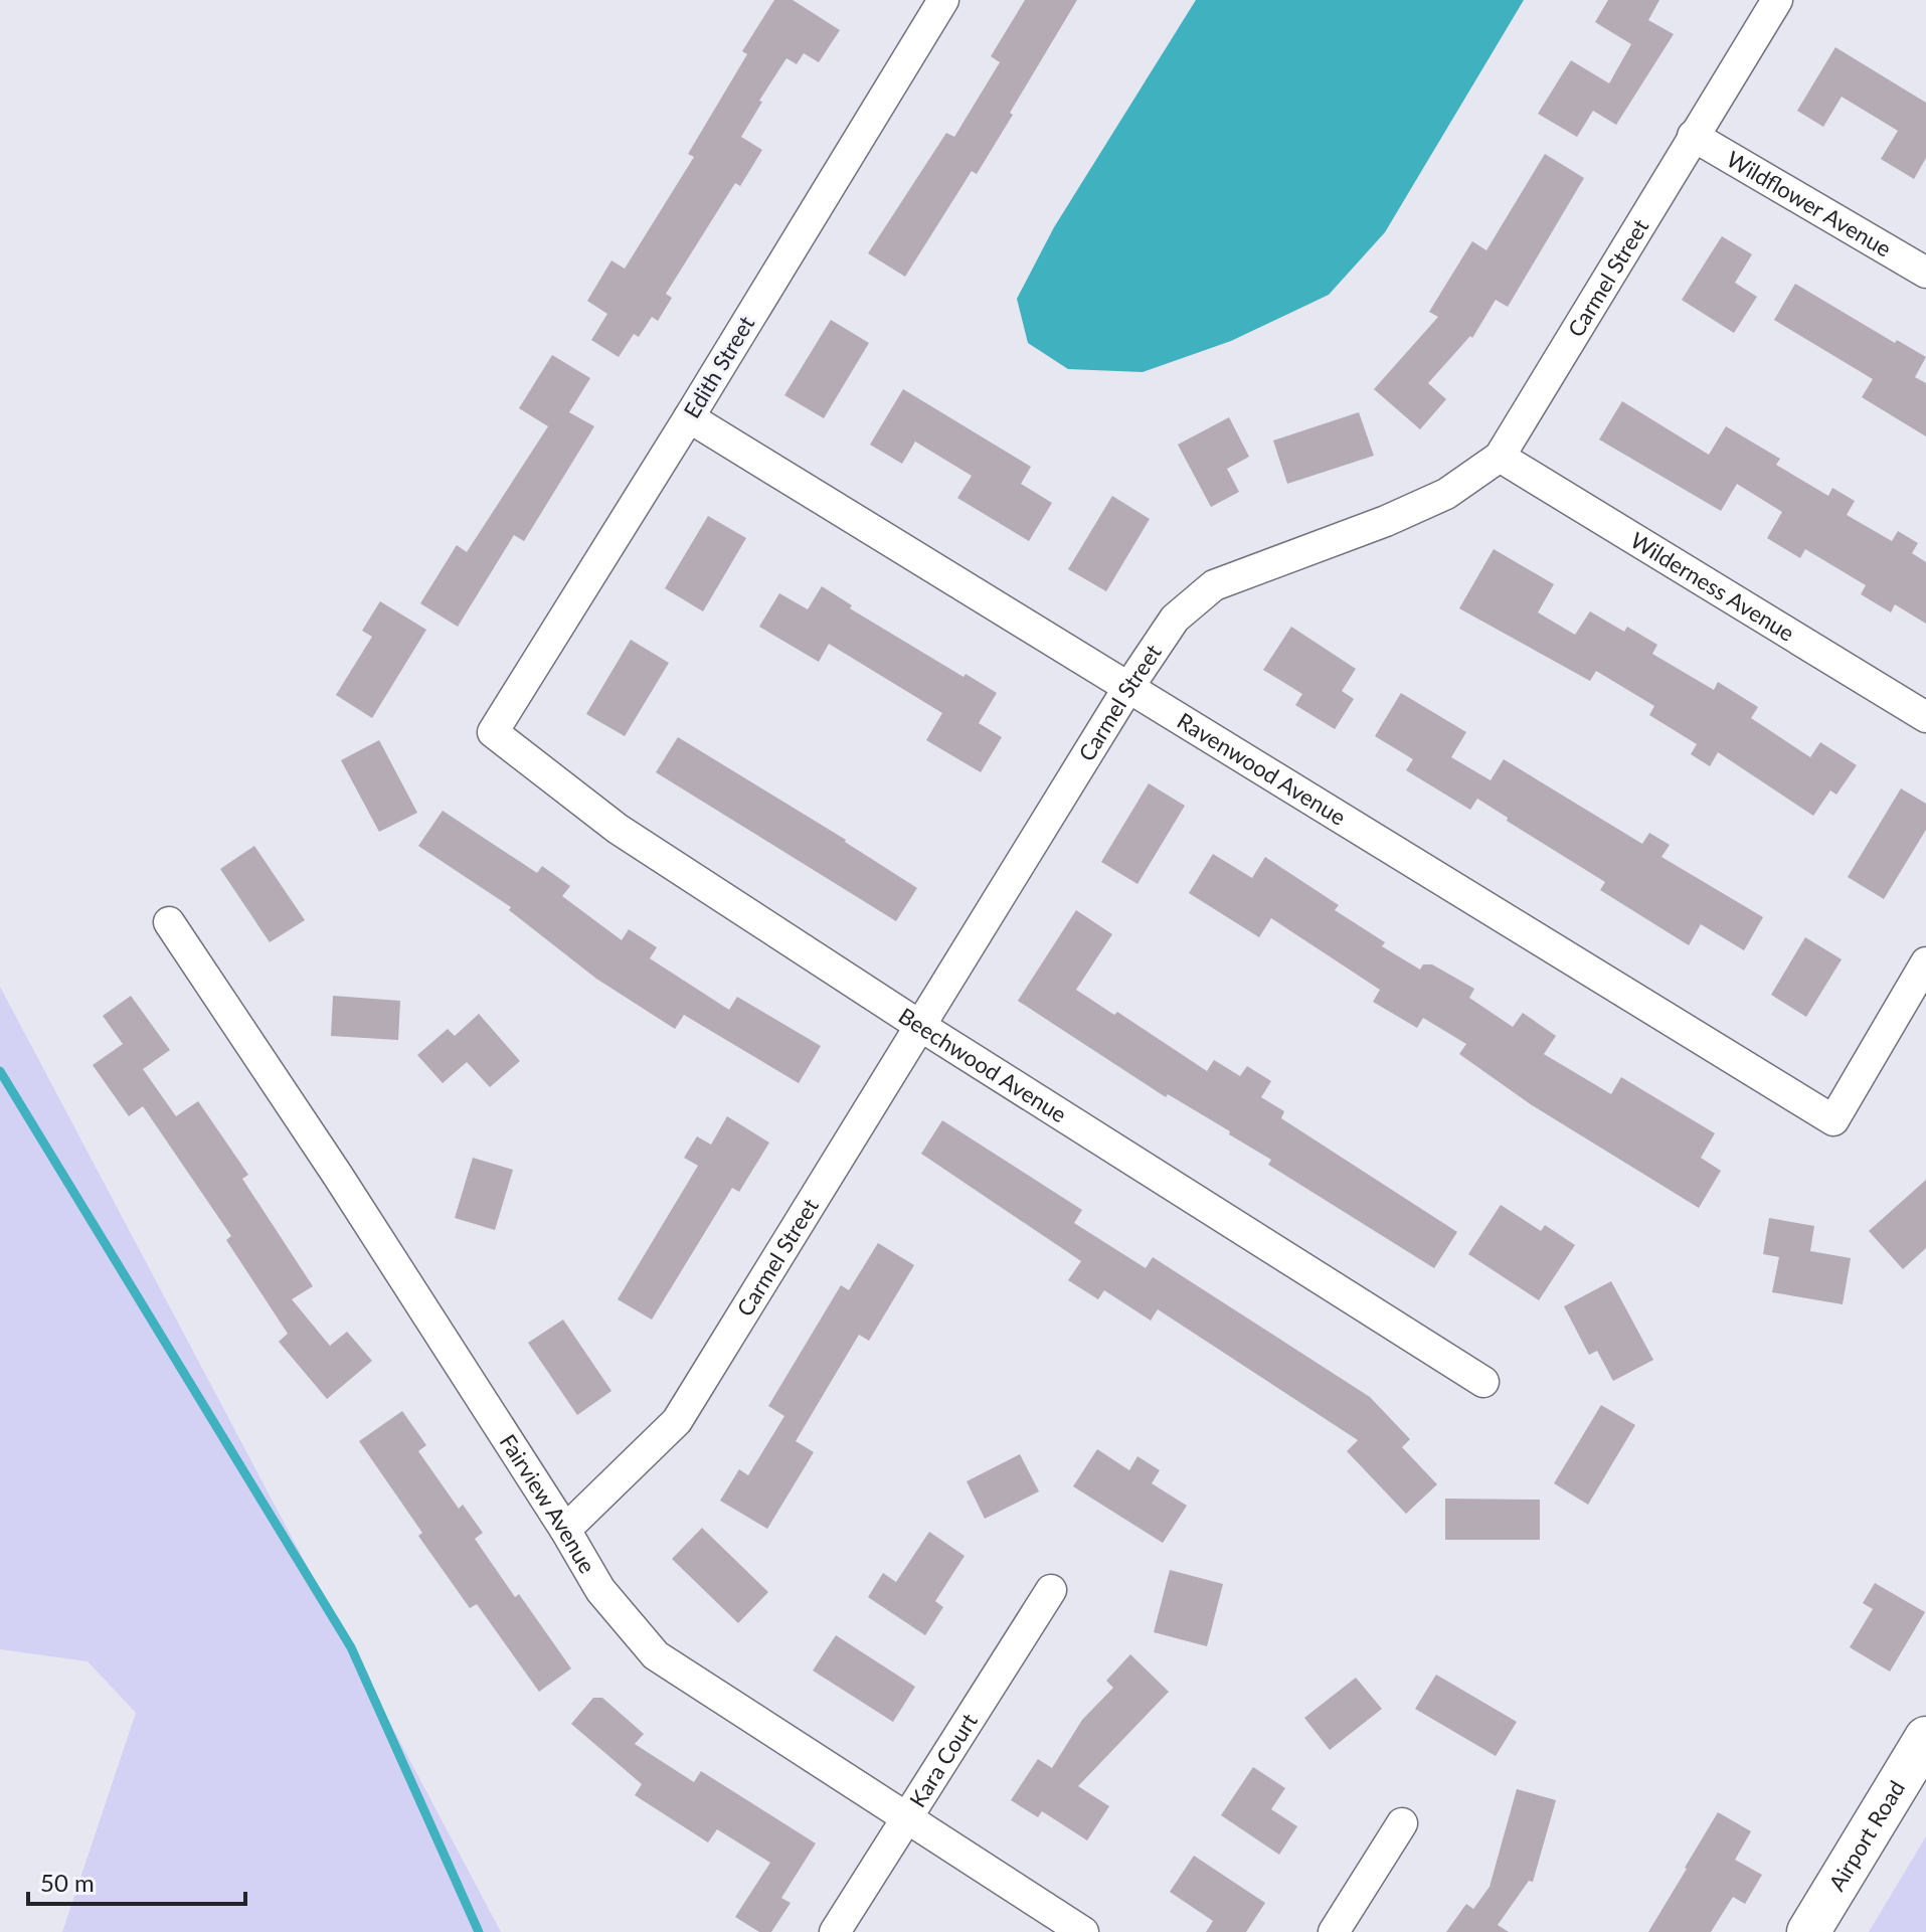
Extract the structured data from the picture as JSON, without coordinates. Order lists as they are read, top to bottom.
{
  "streets": {
    "main road": ["Airport Road"],
    "street": [
      "Wildflower Avenue",
      "Carmel Street",
      "Edith Street",
      "Wilderness Avenue",
      "Ravenwood Avenue",
      "Beechwood Avenue",
      "Fairview Avenue",
      "Kara Court"
    ]
  },
  "crossings": [
    ["Wildflower Avenue", "Carmel Street"],
    ["Carmel Street", "Wilderness Avenue"],
    ["Carmel Street", "Ravenwood Avenue"],
    ["Carmel Street", "Beechwood Avenue"],
    ["Carmel Street", "Fairview Avenue"],
    ["Edith Street", "Ravenwood Avenue"],
    ["Edith Street", "Beechwood Avenue"],
    ["Fairview Avenue", "Kara Court"]
  ],
  "scale_bar": "50 m"
}
